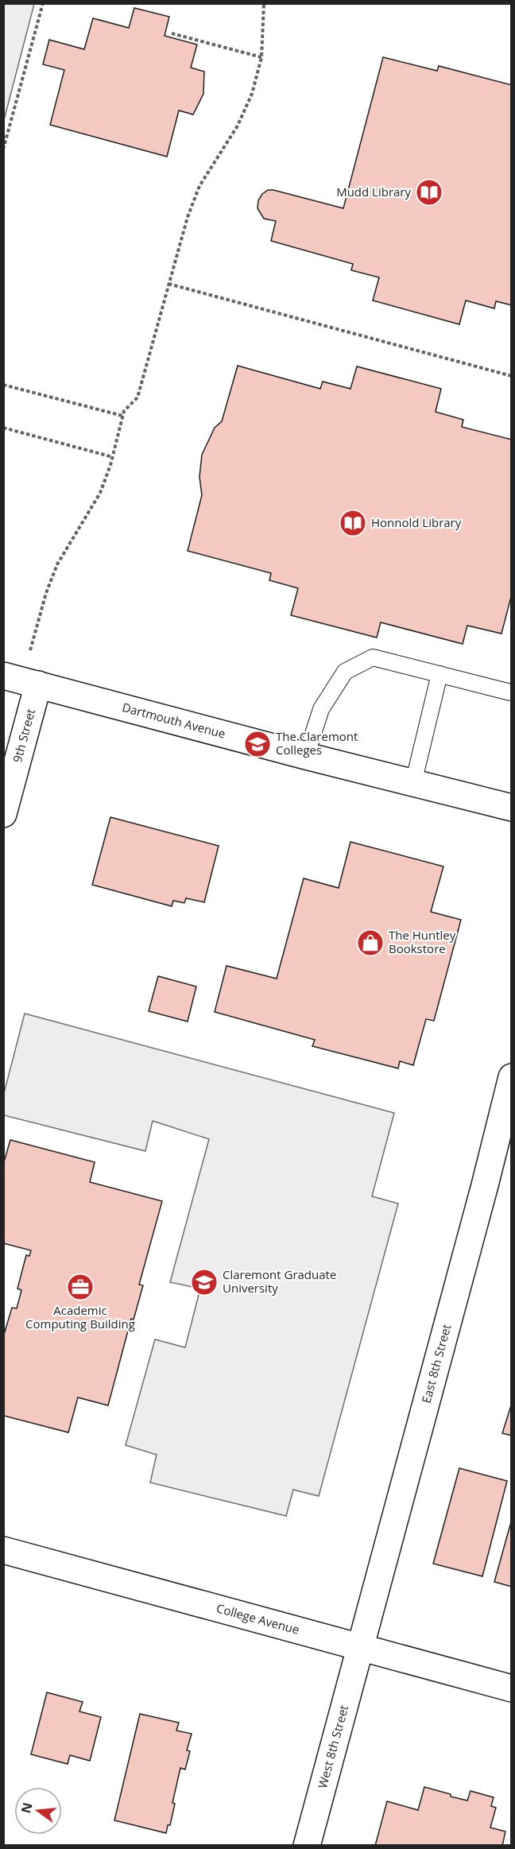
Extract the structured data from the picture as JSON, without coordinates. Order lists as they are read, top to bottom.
{
  "streets": {
    "street": [
      "Dartmouth Avenue",
      "9th Street",
      "East 8th Street",
      "College Avenue",
      "West 8th Street"
    ]
  },
  "crossings": [
    ["Dartmouth Avenue", "9th Street"],
    ["East 8th Street", "College Avenue"],
    ["East 8th Street", "West 8th Street"],
    ["College Avenue", "West 8th Street"]
  ],
  "places": {
    "library": ["Mudd Library", "Honnold Library"],
    "school or university": ["The Claremont Colleges", "Claremont Graduate University"],
    "shop": ["The Huntley Bookstore"],
    "office": ["Academic Computing Building"]
  },
  "north": "left"
}
